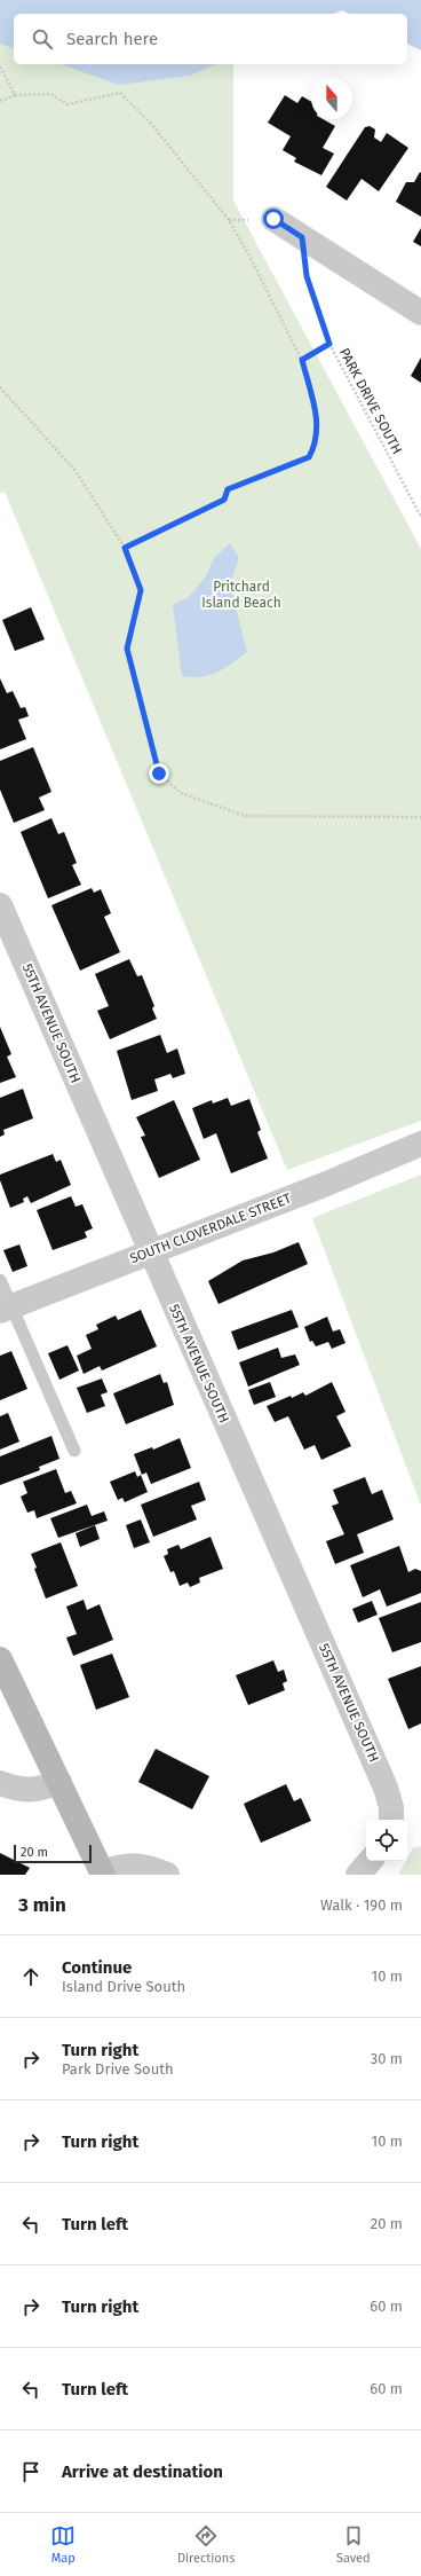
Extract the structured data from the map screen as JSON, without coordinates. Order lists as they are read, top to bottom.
{
  "streets": {
    "street": ["55TH AVENUE SOUTH", "SOUTH CLOVERDALE STREET"],
    "path": ["PARK DRIVE SOUTH"]
  },
  "crossings": [
    ["55TH AVENUE SOUTH", "SOUTH CLOVERDALE STREET"]
  ],
  "parks": ["Pritchard Island Beach"],
  "scale_bar": "20 m",
  "north": "top",
  "page": {
    "search": "Search here",
    "scale": "20 m",
    "heading": ["3 min", "Walk · 190 m"],
    "list": [
      ["Continue", "Island Drive South", "10 m"],
      ["Turn right", "Park Drive South", "30 m"],
      ["Turn right", "10 m"],
      ["Turn left", "20 m"],
      ["Turn right", "60 m"],
      ["Turn left", "60 m"],
      "Arrive at destination"
    ],
    "nav": ["Map", "Directions", "Saved"]
  }
}
